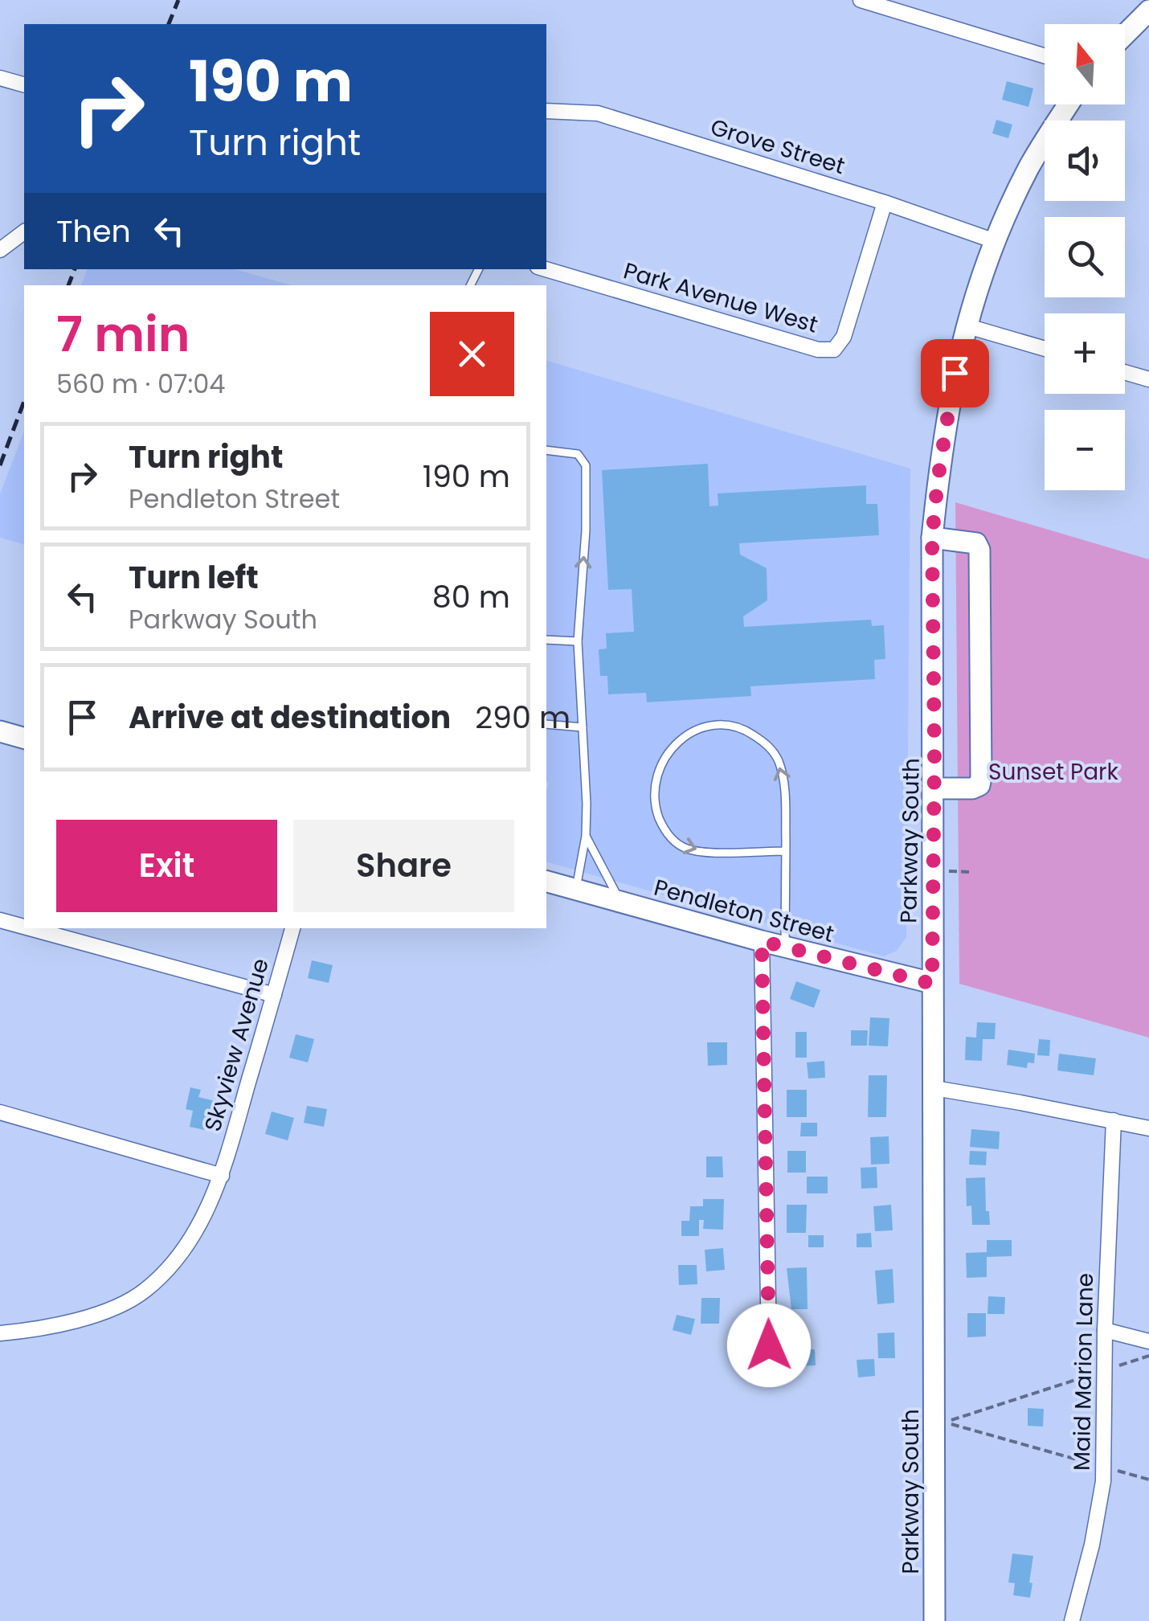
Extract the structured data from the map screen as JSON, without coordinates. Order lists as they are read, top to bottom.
{
  "streets": {
    "main road": ["Parkway South", "Pendleton Street"],
    "street": [
      "Grove Street",
      "Park Avenue West",
      "Skyview Avenue",
      "Maid Marion Lane"
    ]
  },
  "crossings": [
    ["Grove Street", "Park Avenue West"],
    ["Grove Street", "Parkway South"],
    ["Parkway South", "Pendleton Street"]
  ],
  "parks": ["Sunset Park"],
  "north": "top",
  "page": {
    "map_buttons": ["+", "−"],
    "turn": ["190 m", "Turn right"],
    "then": "Then",
    "heading": ["7 min", "560 m · 07:04"],
    "list": [
      {
        "name": "Turn right",
        "note": "Pendleton Street",
        "value": "190 m"
      },
      {
        "name": "Turn left",
        "note": "Parkway South",
        "value": "80 m"
      },
      {
        "name": "Arrive at destination",
        "value": "290 m"
      }
    ],
    "buttons": ["Exit", "Share"]
  }
}
